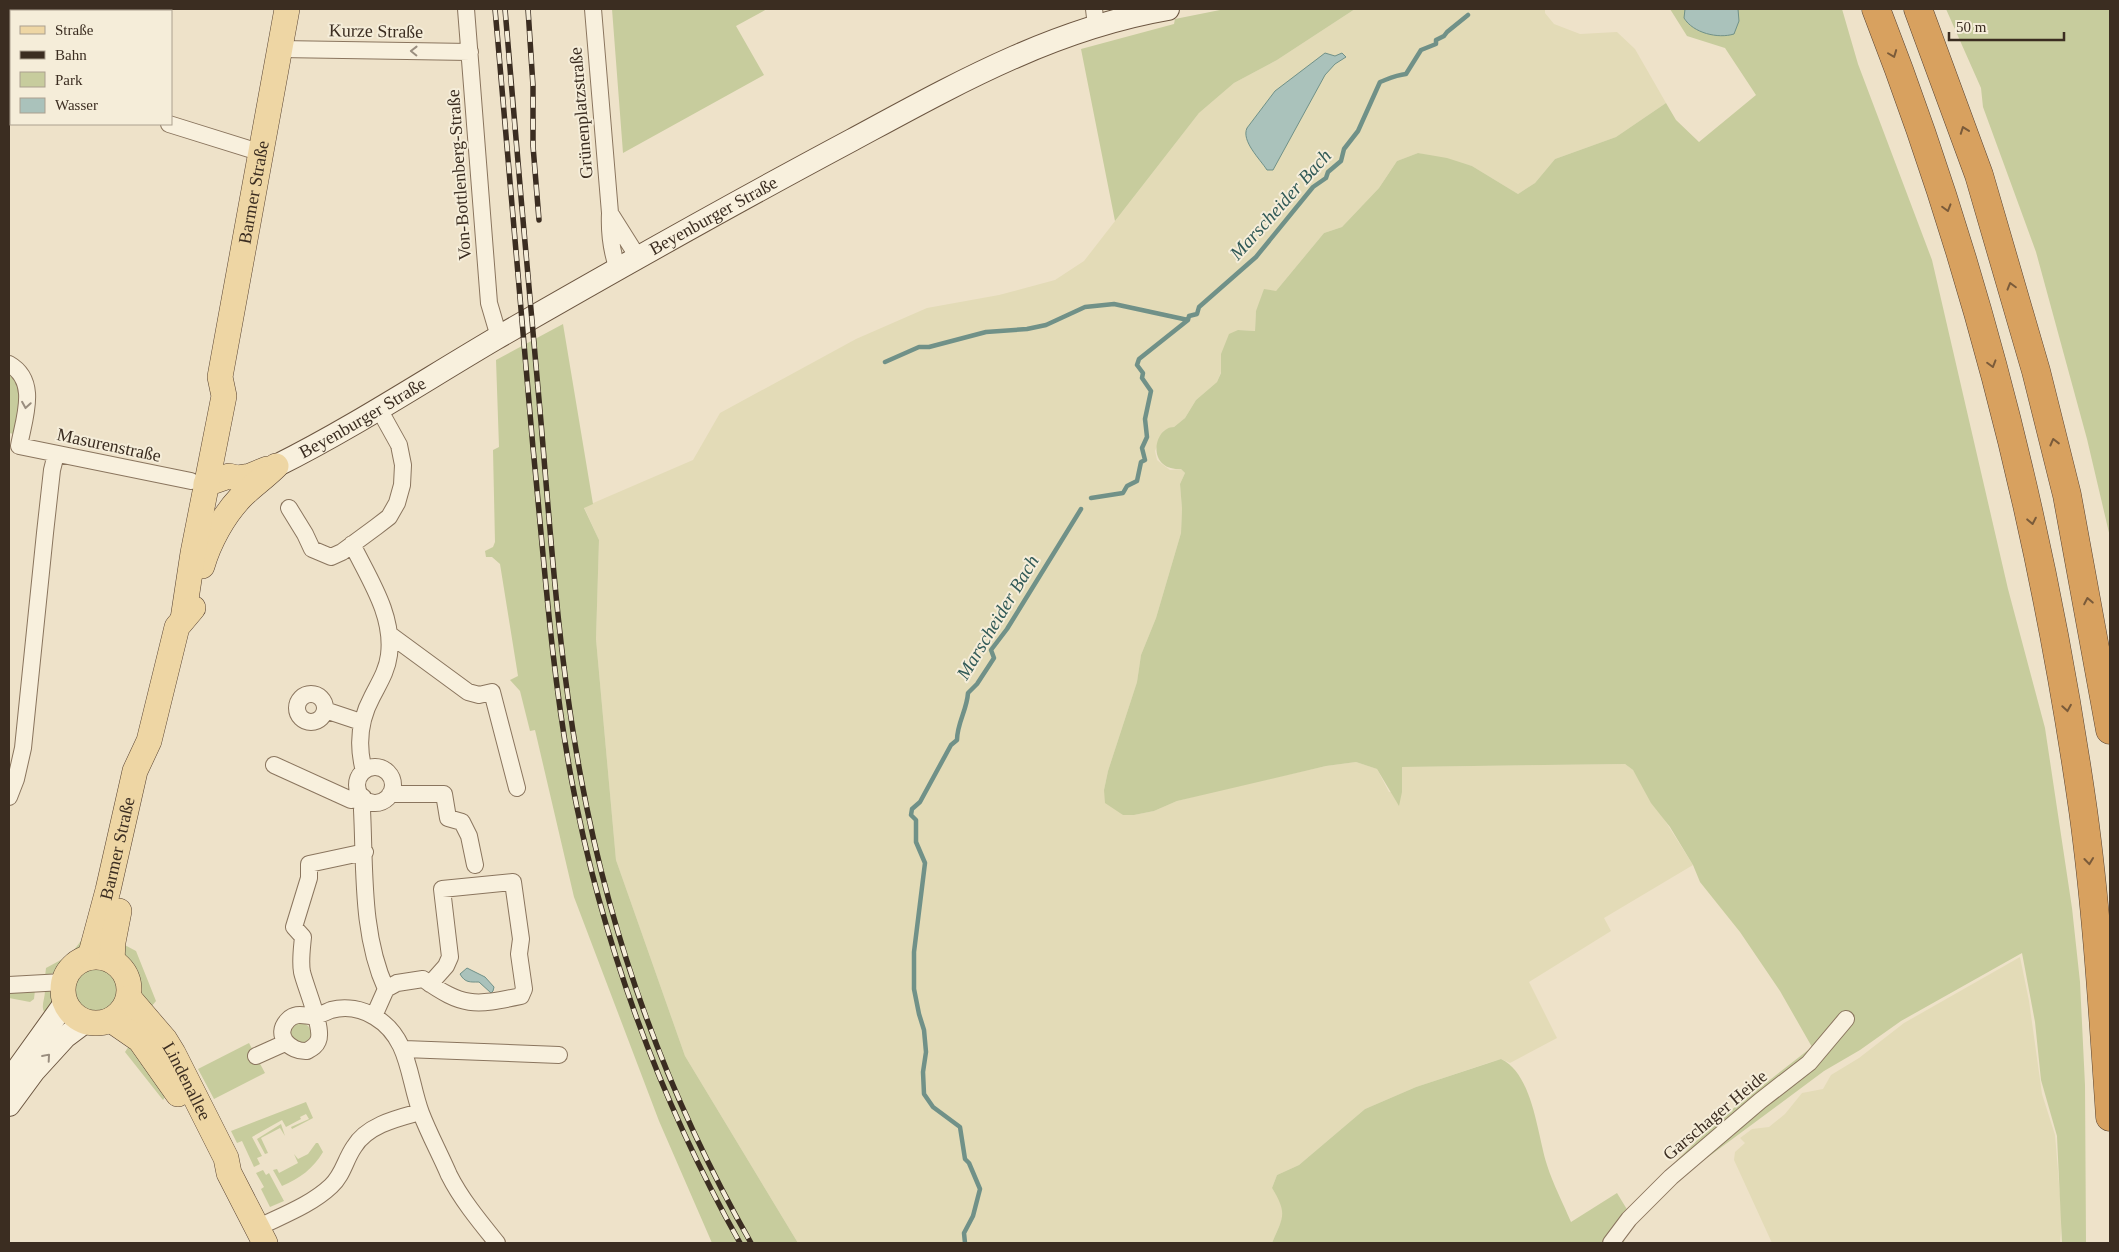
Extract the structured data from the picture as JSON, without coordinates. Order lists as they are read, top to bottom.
{
  "streets": {
    "main road": ["Barmer Straße", "Beyenburger Straße", "Lindenallee"],
    "street": [
      "Kurze Straße",
      "Grünenplatzstraße",
      "Von-Bottlenberg-Straße",
      "Masurenstraße",
      "Garschager Heide"
    ]
  },
  "crossings": [
    ["Kurze Straße", "Von-Bottlenberg-Straße"],
    ["Kurze Straße", "Barmer Straße"],
    ["Grünenplatzstraße", "Beyenburger Straße"],
    ["Von-Bottlenberg-Straße", "Beyenburger Straße"],
    ["Barmer Straße", "Masurenstraße"],
    ["Barmer Straße", "Lindenallee"]
  ],
  "one_way": ["Kurze Straße"],
  "water": ["Marscheider Bach"],
  "legend": [
    "Straße",
    "Bahn",
    "Park",
    "Wasser"
  ],
  "scale_bar": "50 m"
}
